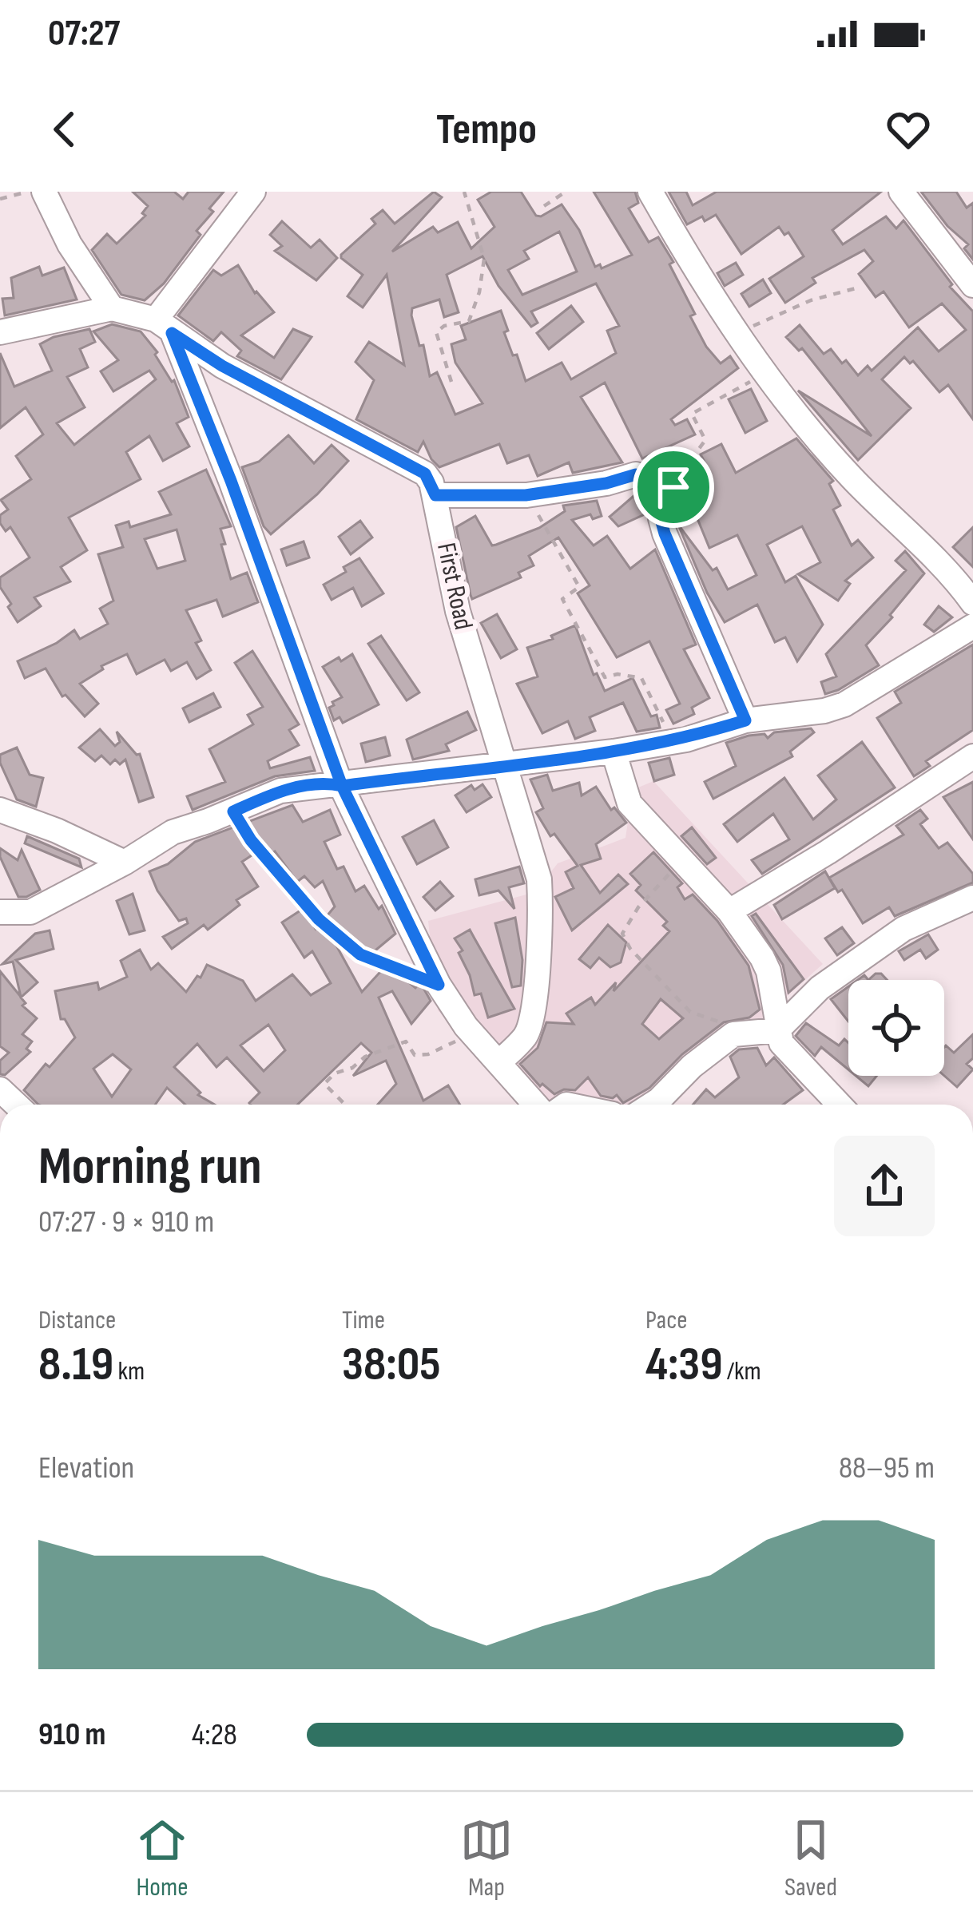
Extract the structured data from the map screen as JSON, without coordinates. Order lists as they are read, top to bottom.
{
  "streets": {
    "street": ["First Road"]
  },
  "page": {
    "status": "07:27",
    "header": "Tempo",
    "heading": ["Morning run", "07:27 · 9 × 910 m"],
    "stats": [
      ["Distance", "8.19 km"],
      ["Time", "38:05"],
      ["Pace", "4:39 /km"]
    ],
    "chart": ["Elevation", "88–95 m"],
    "list": [
      {
        "name": "910 m",
        "note": "4:28"
      }
    ],
    "tabs": ["Home", "Map", "Saved"]
  }
}
